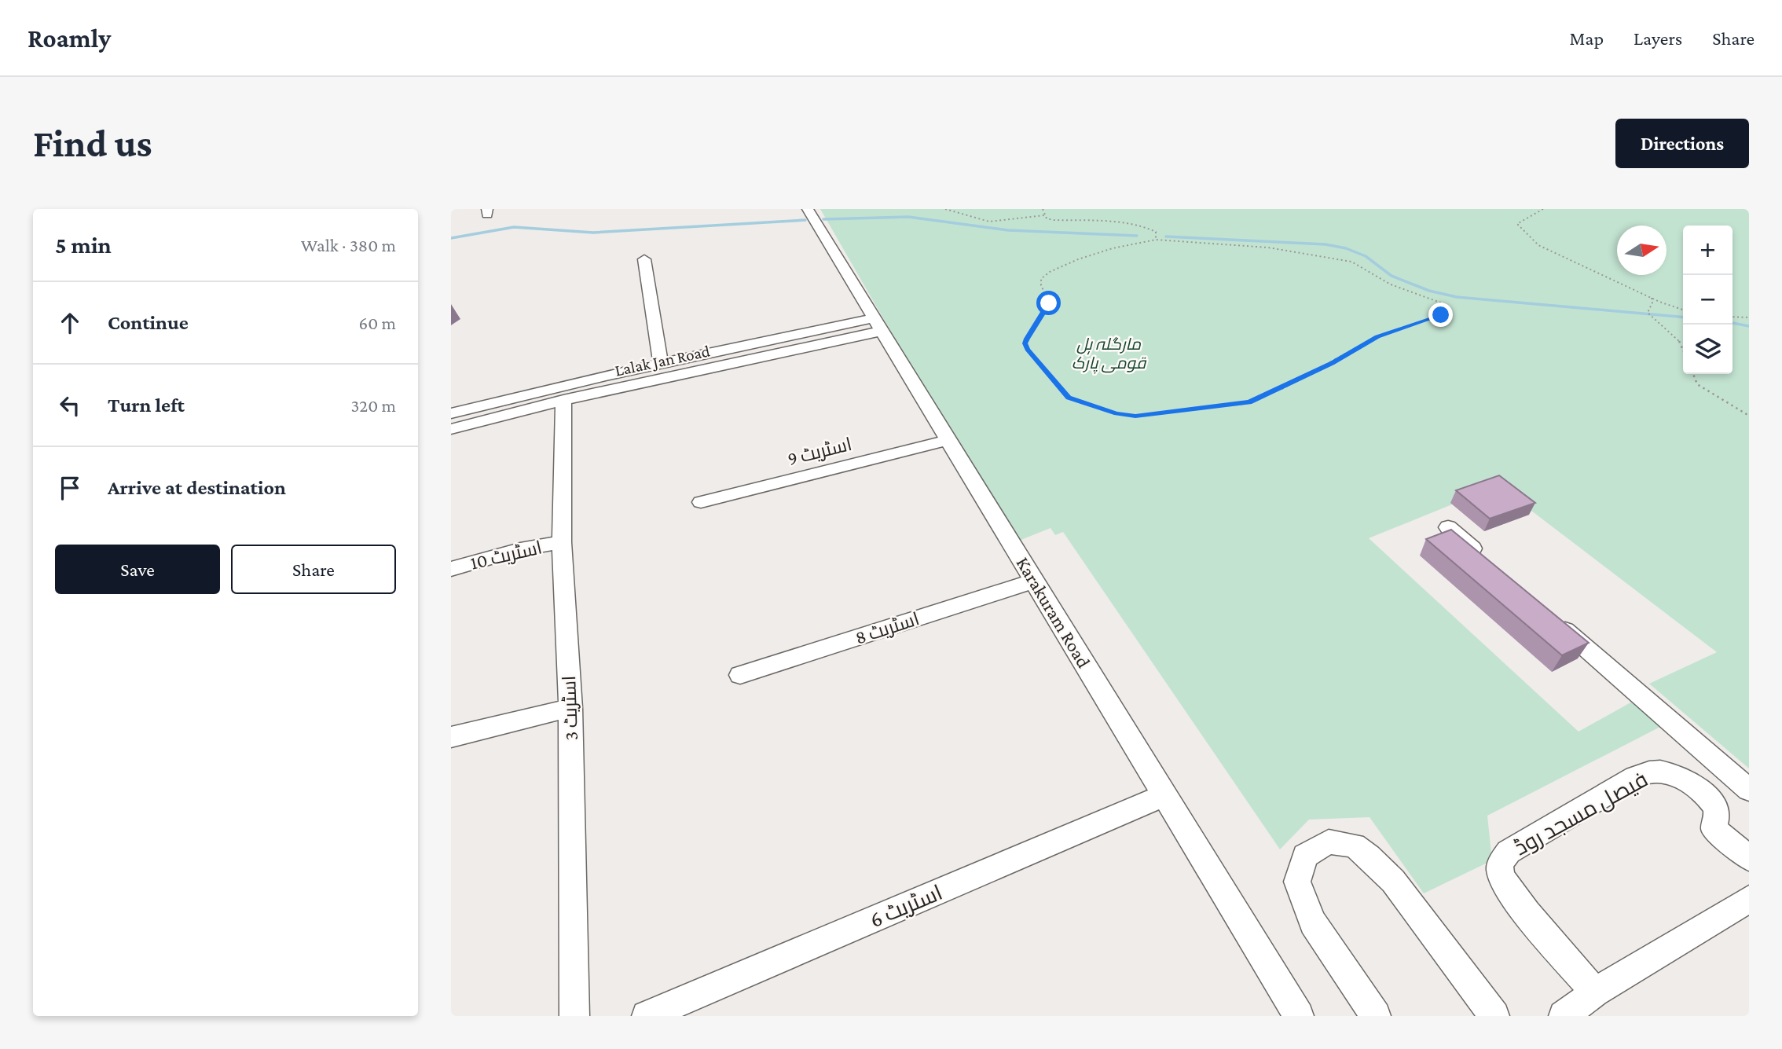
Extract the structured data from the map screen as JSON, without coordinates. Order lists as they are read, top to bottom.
{
  "streets": {
    "street": [
      "Lalak Jan Road",
      "اسٹریٹ 9",
      "اسٹریٹ 10",
      "Karakuram Road",
      "اسٹریٹ 8",
      "اسٹریٹ 3",
      "فیصل مسجد روڈ",
      "اسٹریٹ 6"
    ]
  },
  "crossings": [
    ["Lalak Jan Road", "Karakuram Road"],
    ["Lalak Jan Road", "اسٹریٹ 3"],
    ["اسٹریٹ 9", "Karakuram Road"],
    ["اسٹریٹ 10", "اسٹریٹ 3"],
    ["Karakuram Road", "اسٹریٹ 8"],
    ["Karakuram Road", "اسٹریٹ 6"]
  ],
  "parks": ["مارگلہ ہل قومی پارک"],
  "north": "right",
  "page": {
    "header": "Roamly",
    "nav": ["Map", "Layers", "Share"],
    "buttons": [
      "Directions",
      ["Save", "Share"]
    ],
    "title": "Find us",
    "heading": ["5 min", "Walk · 380 m"],
    "map_buttons": ["+", "−"],
    "list": [
      ["Continue", "60 m"],
      ["Turn left", "320 m"],
      "Arrive at destination"
    ]
  }
}
